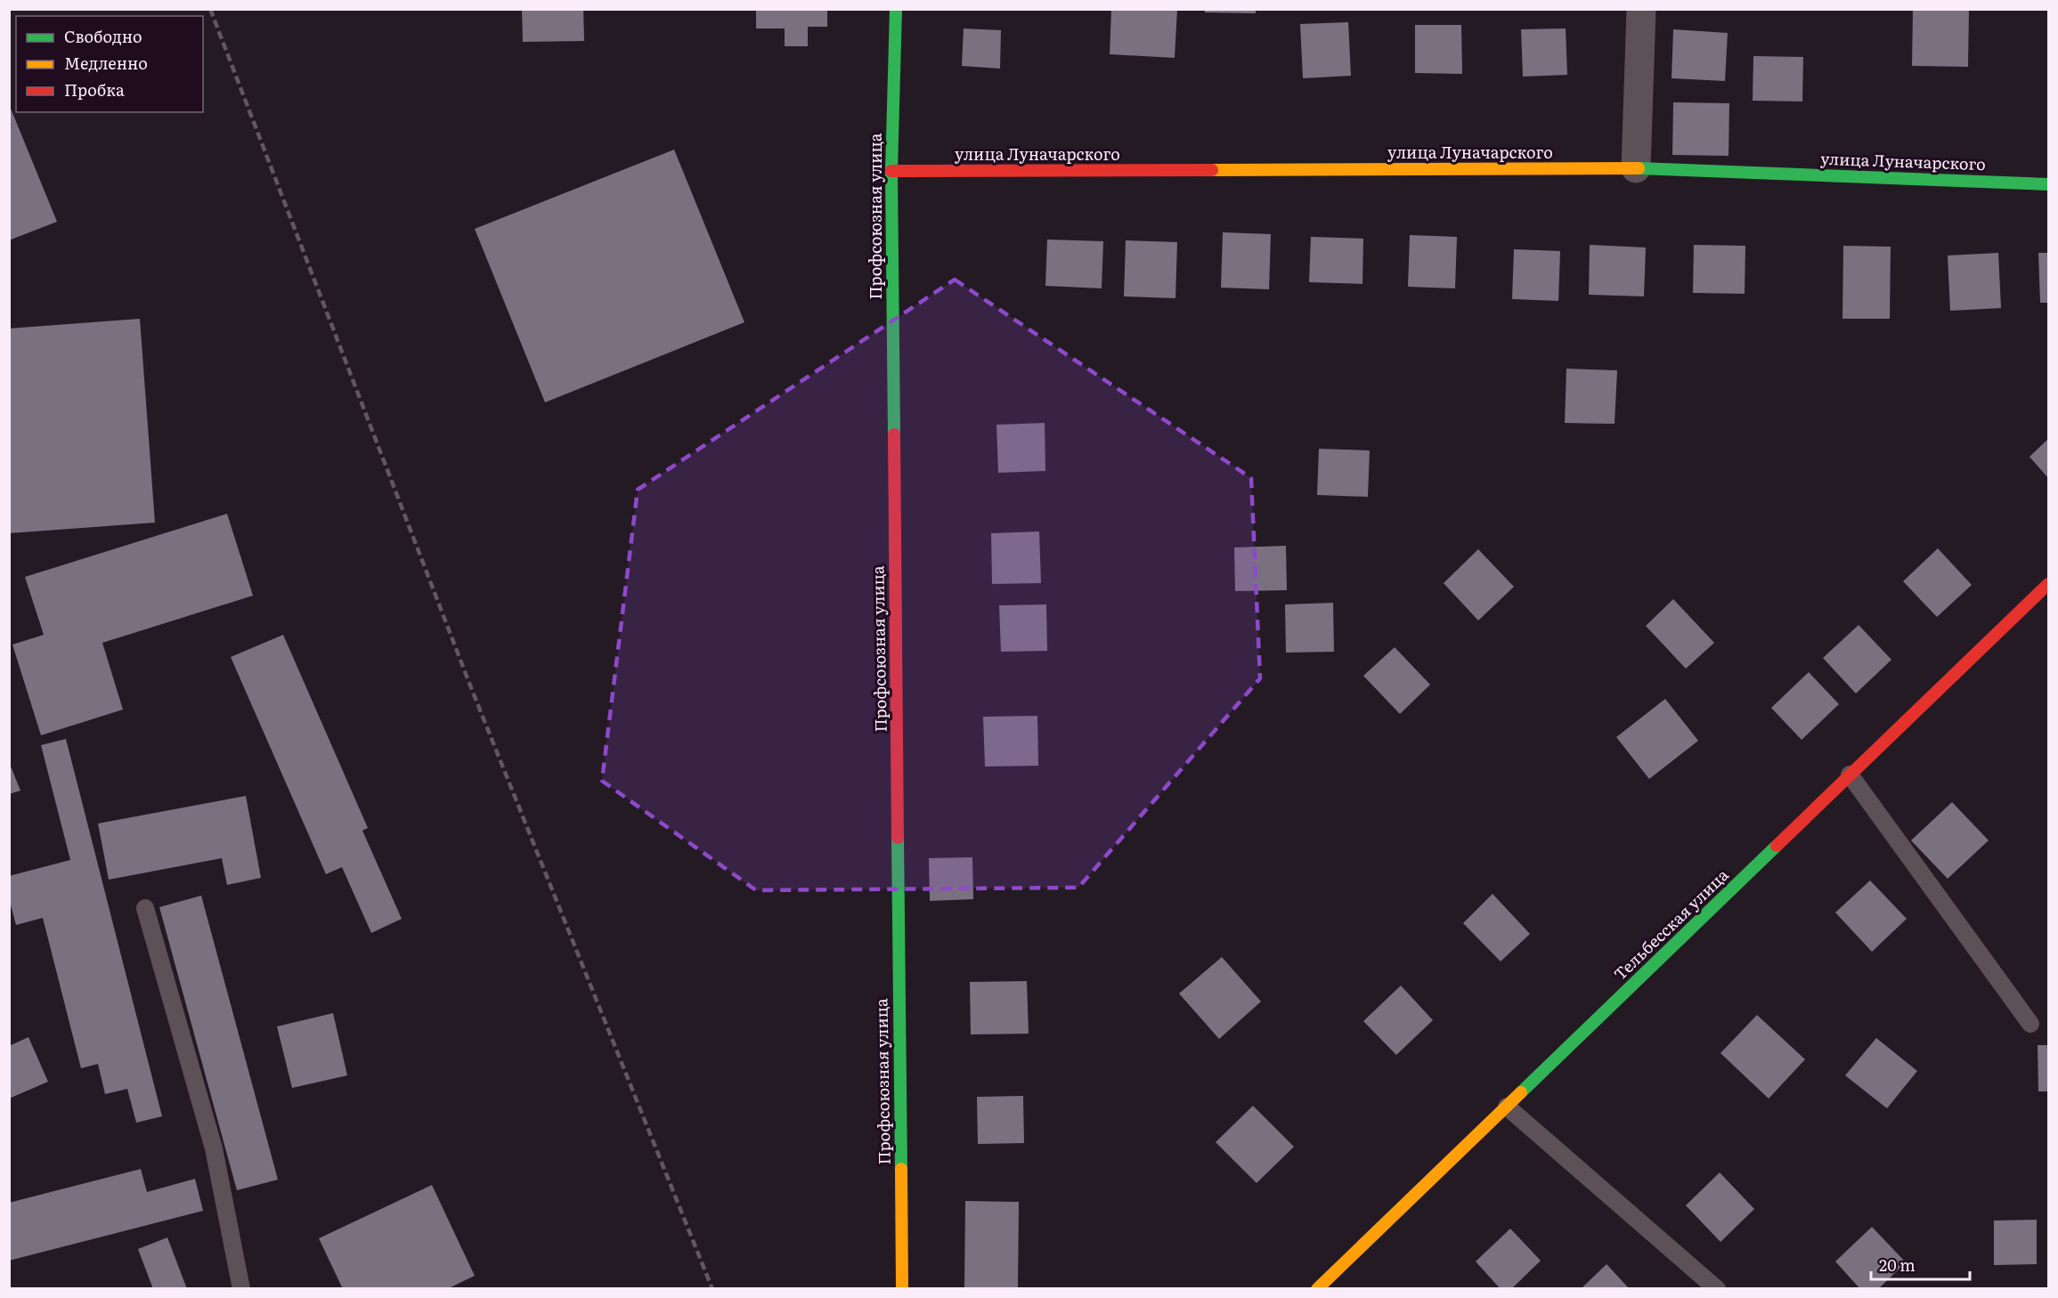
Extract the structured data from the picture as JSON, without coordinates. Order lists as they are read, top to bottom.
{
  "streets": {
    "street": ["улица Луначарского", "Профсоюзная улица", "Тельбесская улица"]
  },
  "crossings": [
    ["улица Луначарского", "Профсоюзная улица"]
  ],
  "legend": ["Свободно", "Медленно", "Пробка"],
  "scale_bar": "20 m"
}
